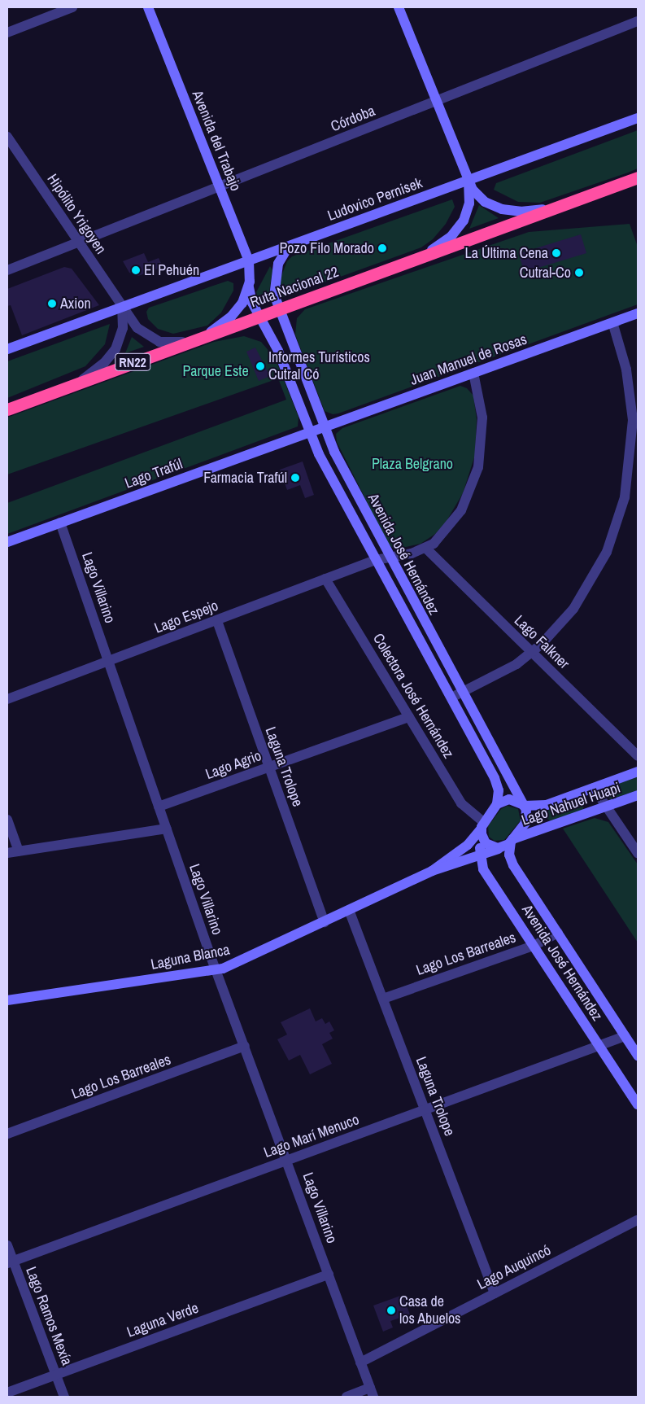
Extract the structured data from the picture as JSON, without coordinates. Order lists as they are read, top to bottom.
{
  "streets": {
    "highway": ["Ruta Nacional 22", "RN22"],
    "street": [
      "Córdoba",
      "Avenida del Trabajo",
      "Ludovico Pernisek",
      "Hipólito Yrigoyen",
      "Juan Manuel de Rosas",
      "Lago Trafúl",
      "Avenida José Hernández",
      "Lago Villarino",
      "Lago Espejo",
      "Lago Falkner",
      "Colectora José Hernández",
      "Lago Agrio",
      "Laguna Trolope",
      "Lago Nahuel Huapi",
      "Lago Los Barreales",
      "Laguna Blanca",
      "Lago Marí Menuco",
      "Lago Auquincó",
      "Lago Ramos Mexía",
      "Laguna Verde"
    ]
  },
  "crossings": [
    ["Córdoba", "Avenida del Trabajo"],
    ["Córdoba", "Hipólito Yrigoyen"],
    ["Avenida del Trabajo", "Ludovico Pernisek"],
    ["Avenida del Trabajo", "Hipólito Yrigoyen"],
    ["Avenida del Trabajo", "Ruta Nacional 22"],
    ["Avenida del Trabajo", "Avenida José Hernández"],
    ["Ludovico Pernisek", "Hipólito Yrigoyen"],
    ["Hipólito Yrigoyen", "Ruta Nacional 22"],
    ["Ruta Nacional 22", "Avenida José Hernández"],
    ["Juan Manuel de Rosas", "Lago Trafúl"],
    ["Juan Manuel de Rosas", "Avenida José Hernández"],
    ["Lago Trafúl", "Avenida José Hernández"],
    ["Lago Trafúl", "Lago Villarino"],
    ["Avenida José Hernández", "Lago Espejo"],
    ["Avenida José Hernández", "Colectora José Hernández"],
    ["Avenida José Hernández", "Lago Nahuel Huapi"],
    ["Avenida José Hernández", "Lago Los Barreales"],
    ["Avenida José Hernández", "Laguna Blanca"],
    ["Avenida José Hernández", "Lago Marí Menuco"],
    ["Lago Villarino", "Lago Espejo"],
    ["Lago Villarino", "Lago Agrio"],
    ["Lago Villarino", "Lago Los Barreales"],
    ["Lago Villarino", "Laguna Blanca"],
    ["Lago Villarino", "Lago Marí Menuco"],
    ["Lago Villarino", "Lago Auquincó"],
    ["Lago Villarino", "Laguna Verde"],
    ["Lago Espejo", "Lago Falkner"],
    ["Lago Espejo", "Colectora José Hernández"],
    ["Lago Espejo", "Laguna Trolope"],
    ["Colectora José Hernández", "Lago Agrio"],
    ["Colectora José Hernández", "Lago Nahuel Huapi"],
    ["Colectora José Hernández", "Laguna Blanca"],
    ["Lago Agrio", "Laguna Trolope"],
    ["Laguna Trolope", "Lago Los Barreales"],
    ["Laguna Trolope", "Laguna Blanca"],
    ["Laguna Trolope", "Lago Marí Menuco"],
    ["Laguna Trolope", "Lago Auquincó"],
    ["Lago Nahuel Huapi", "Laguna Blanca"],
    ["Lago Marí Menuco", "Lago Ramos Mexía"],
    ["Lago Ramos Mexía", "Laguna Verde"]
  ],
  "parks": ["Parque Este", "Plaza Belgrano"],
  "places": [
    "Pozo Filo Morado",
    "La Última Cena",
    "El Pehuén",
    "Cutral-Co",
    "Axion",
    "Informes Turísticos Cutral Có",
    "Farmacia Trafúl",
    "Casa de los Abuelos"
  ]
}
